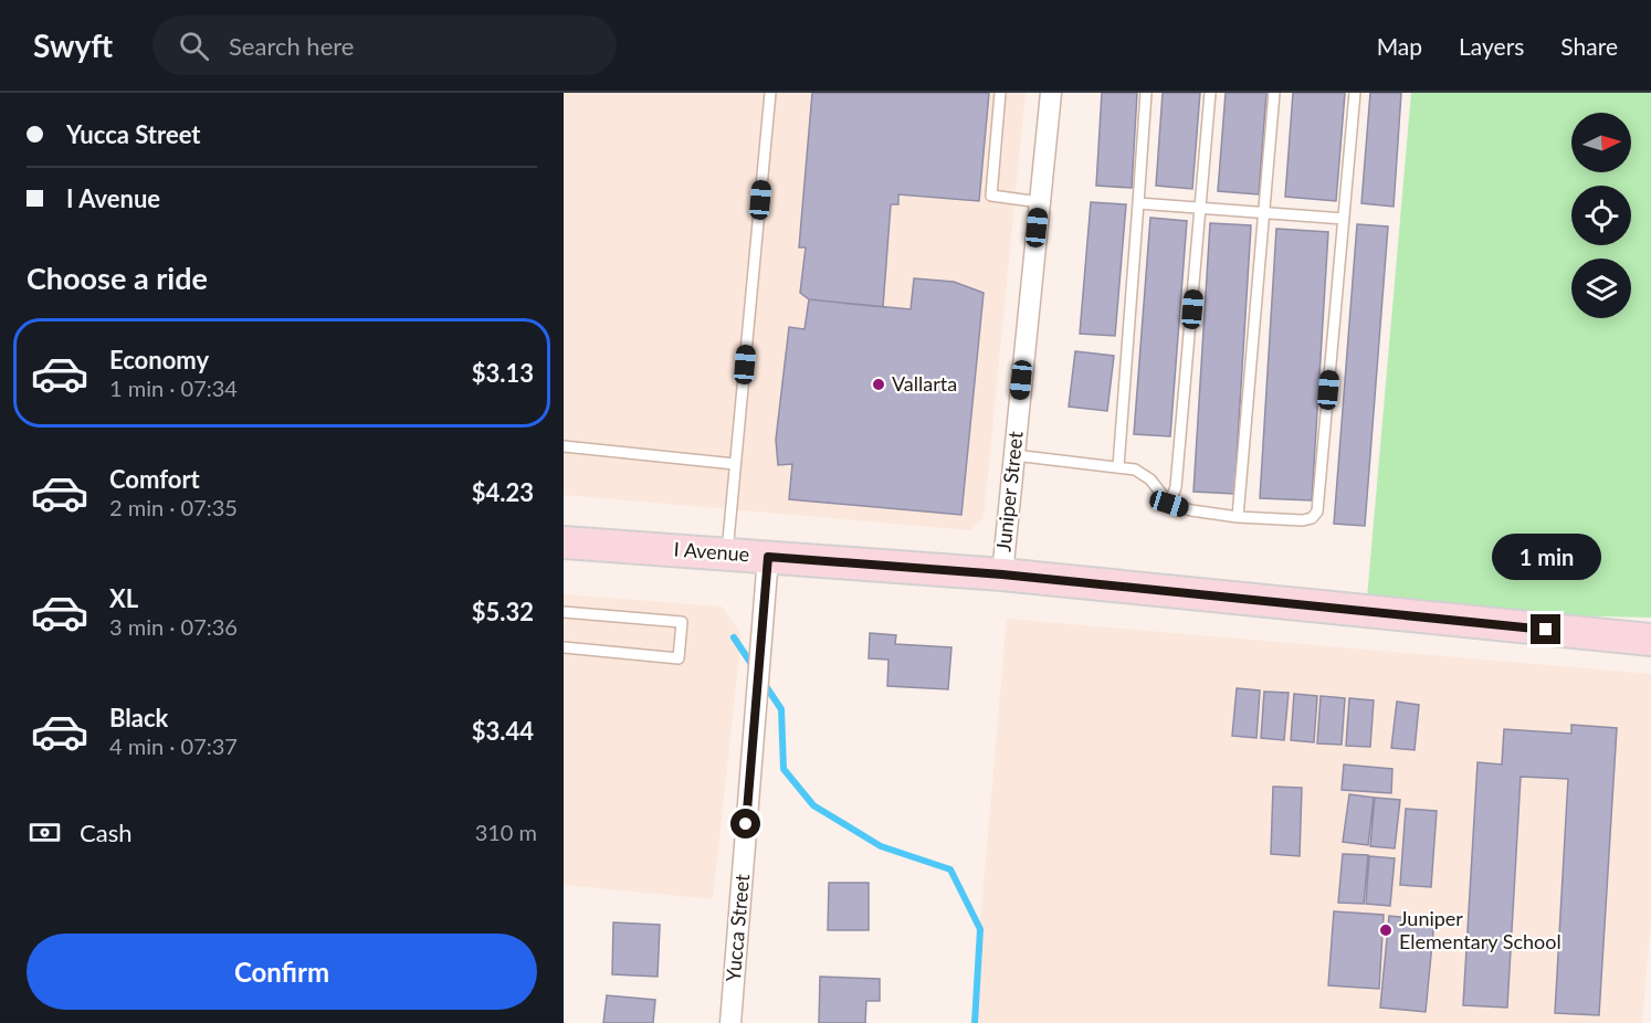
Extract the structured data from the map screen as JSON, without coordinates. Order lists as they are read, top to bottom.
{
  "streets": {
    "main road": ["I Avenue"],
    "street": ["Juniper Street", "Yucca Street"]
  },
  "crossings": [
    ["Juniper Street", "I Avenue"],
    ["I Avenue", "Yucca Street"]
  ],
  "places": ["Vallarta", "Juniper Elementary School"],
  "north": "right",
  "page": {
    "header": "Swyft",
    "search": "Search here",
    "nav": ["Map", "Layers", "Share"],
    "banner": ["Yucca Street", "I Avenue"],
    "heading": "Choose a ride",
    "list": [
      {
        "name": "Economy",
        "note": "1 min · 07:34",
        "value": "$3.13"
      },
      {
        "name": "Comfort",
        "note": "2 min · 07:35",
        "value": "$4.23"
      },
      {
        "name": "XL",
        "note": "3 min · 07:36",
        "value": "$5.32"
      },
      {
        "name": "Black",
        "note": "4 min · 07:37",
        "value": "$3.44"
      }
    ],
    "bubble": "1 min",
    "pay": ["Cash", "310 m"],
    "buttons": "Confirm"
  }
}
